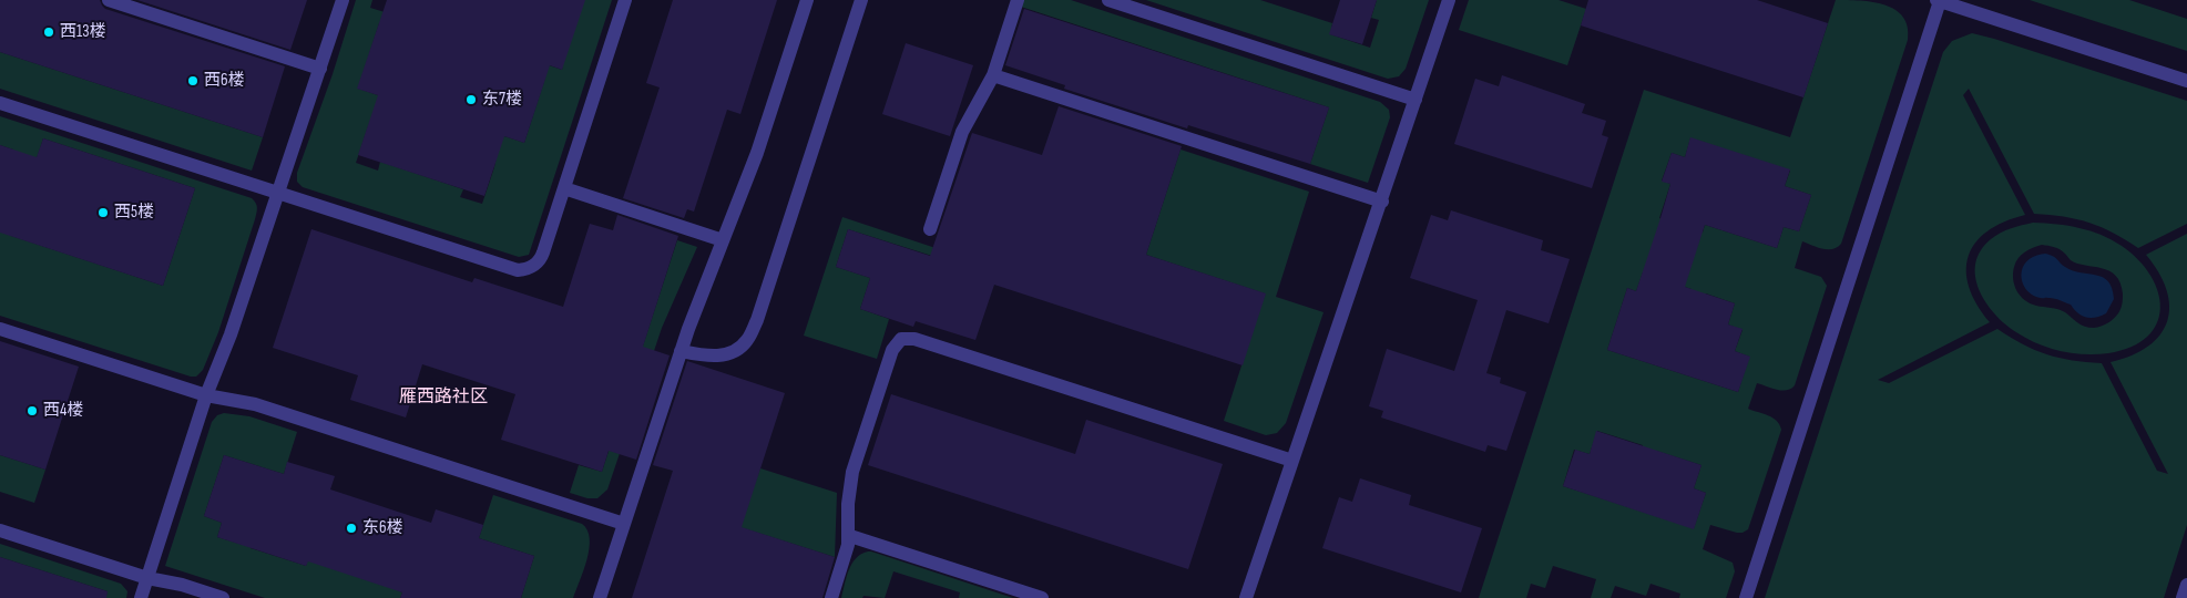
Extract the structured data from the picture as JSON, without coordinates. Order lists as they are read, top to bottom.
{
  "districts": ["雁西路社区"],
  "places": [
    "西13楼",
    "西6楼",
    "东7楼",
    "西5楼",
    "西4楼",
    "东6楼"
  ]
}
